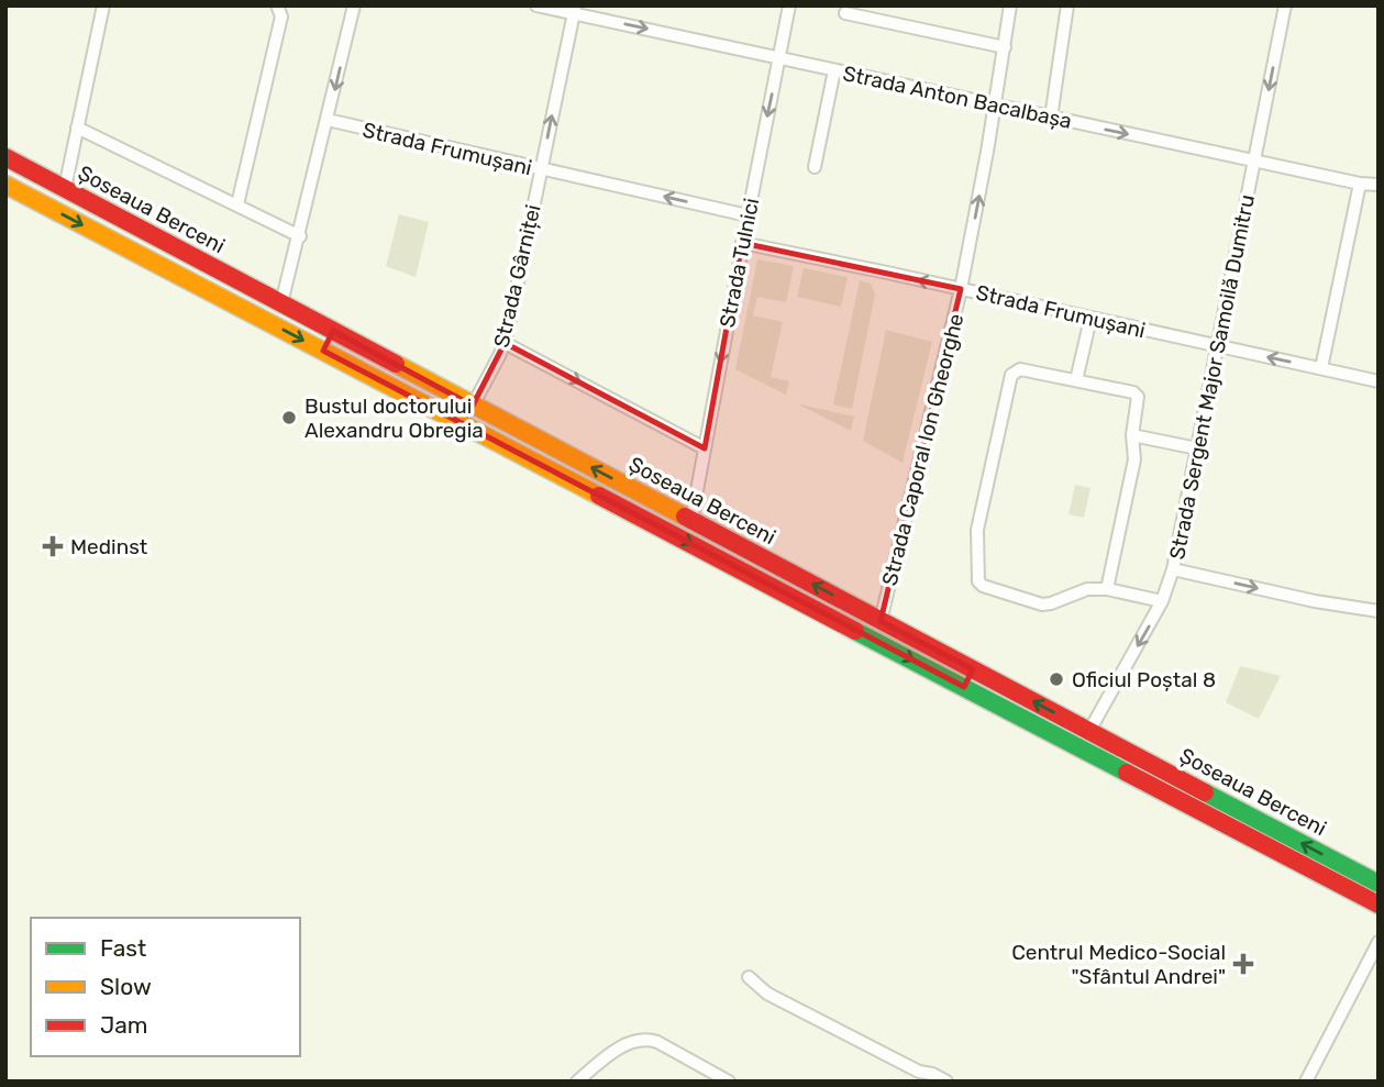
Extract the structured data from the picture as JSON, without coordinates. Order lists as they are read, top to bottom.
{
  "streets": {
    "main road": ["Șoseaua Berceni"],
    "street": [
      "Strada Anton Bacalbașa",
      "Strada Frumușani",
      "Strada Tulnici",
      "Strada Gârniței",
      "Strada Sergent Major Samoilă Dumitru",
      "Strada Caporal Ion Gheorghe"
    ]
  },
  "crossings": [
    ["Strada Anton Bacalbașa", "Strada Tulnici"],
    ["Strada Anton Bacalbașa", "Strada Gârniței"],
    ["Strada Anton Bacalbașa", "Strada Sergent Major Samoilă Dumitru"],
    ["Strada Anton Bacalbașa", "Strada Caporal Ion Gheorghe"],
    ["Strada Frumușani", "Strada Tulnici"],
    ["Strada Frumușani", "Strada Gârniței"],
    ["Strada Frumușani", "Strada Sergent Major Samoilă Dumitru"],
    ["Strada Frumușani", "Strada Caporal Ion Gheorghe"],
    ["Șoseaua Berceni", "Strada Tulnici"],
    ["Șoseaua Berceni", "Strada Gârniței"],
    ["Șoseaua Berceni", "Strada Sergent Major Samoilă Dumitru"],
    ["Șoseaua Berceni", "Strada Caporal Ion Gheorghe"]
  ],
  "one_way": [
    "Strada Anton Bacalbașa",
    "Strada Frumușani",
    "Strada Tulnici",
    "Strada Gârniței",
    "Strada Sergent Major Samoilă Dumitru"
  ],
  "places": {
    "other": ["Bustul doctorului Alexandru Obregia", "Oficiul Poștal 8"],
    "health": ["Medinst", "Centrul Medico-Social \"Sfântul Andrei\""]
  },
  "legend": ["Fast", "Slow", "Jam"]
}
